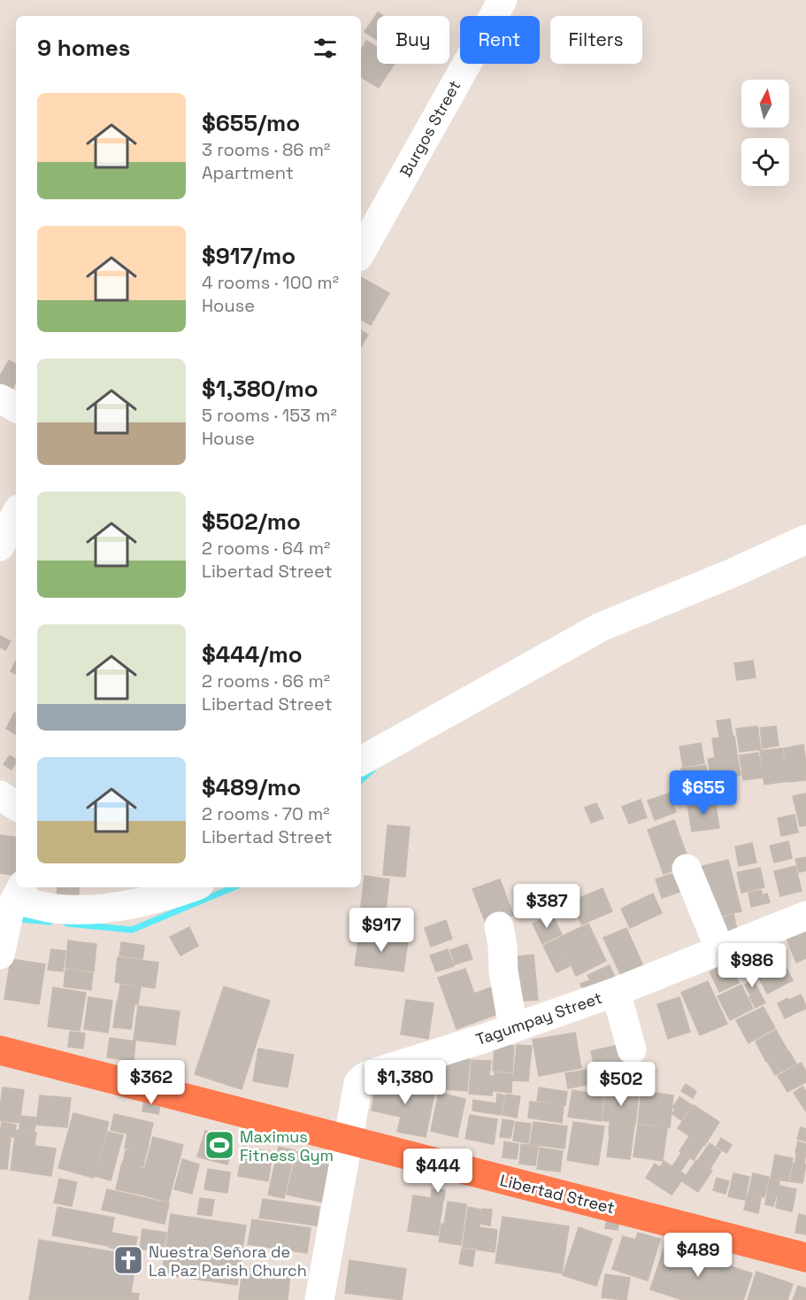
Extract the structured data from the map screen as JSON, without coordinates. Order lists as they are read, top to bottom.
{
  "streets": {
    "highway": ["Libertad Street"],
    "street": ["Burgos Street", "Tagumpay Street"]
  },
  "crossings": [
    ["Tagumpay Street", "Libertad Street"]
  ],
  "places": {
    "sports": ["Maximus Fitness Gym"],
    "church": ["Nuestra Señora de La Paz Parish Church"]
  },
  "north": "top",
  "page": {
    "chip": ["Buy", "Rent", "Filters"],
    "heading": "9 homes",
    "list": [
      {
        "name": "$655/mo",
        "note": "3 rooms · 86 m² · Apartment"
      },
      {
        "name": "$917/mo",
        "note": "4 rooms · 100 m² · House"
      },
      {
        "name": "$1,380/mo",
        "note": "5 rooms · 153 m² · House"
      },
      {
        "name": "$502/mo",
        "note": "2 rooms · 64 m² · Libertad Street"
      },
      {
        "name": "$444/mo",
        "note": "2 rooms · 66 m² · Libertad Street"
      },
      {
        "name": "$489/mo",
        "note": "2 rooms · 70 m² · Libertad Street"
      }
    ],
    "price": [
      "$655",
      "$387",
      "$917",
      "$986",
      "$362",
      "$1,380",
      "$502",
      "$444",
      "$489"
    ]
  }
}
